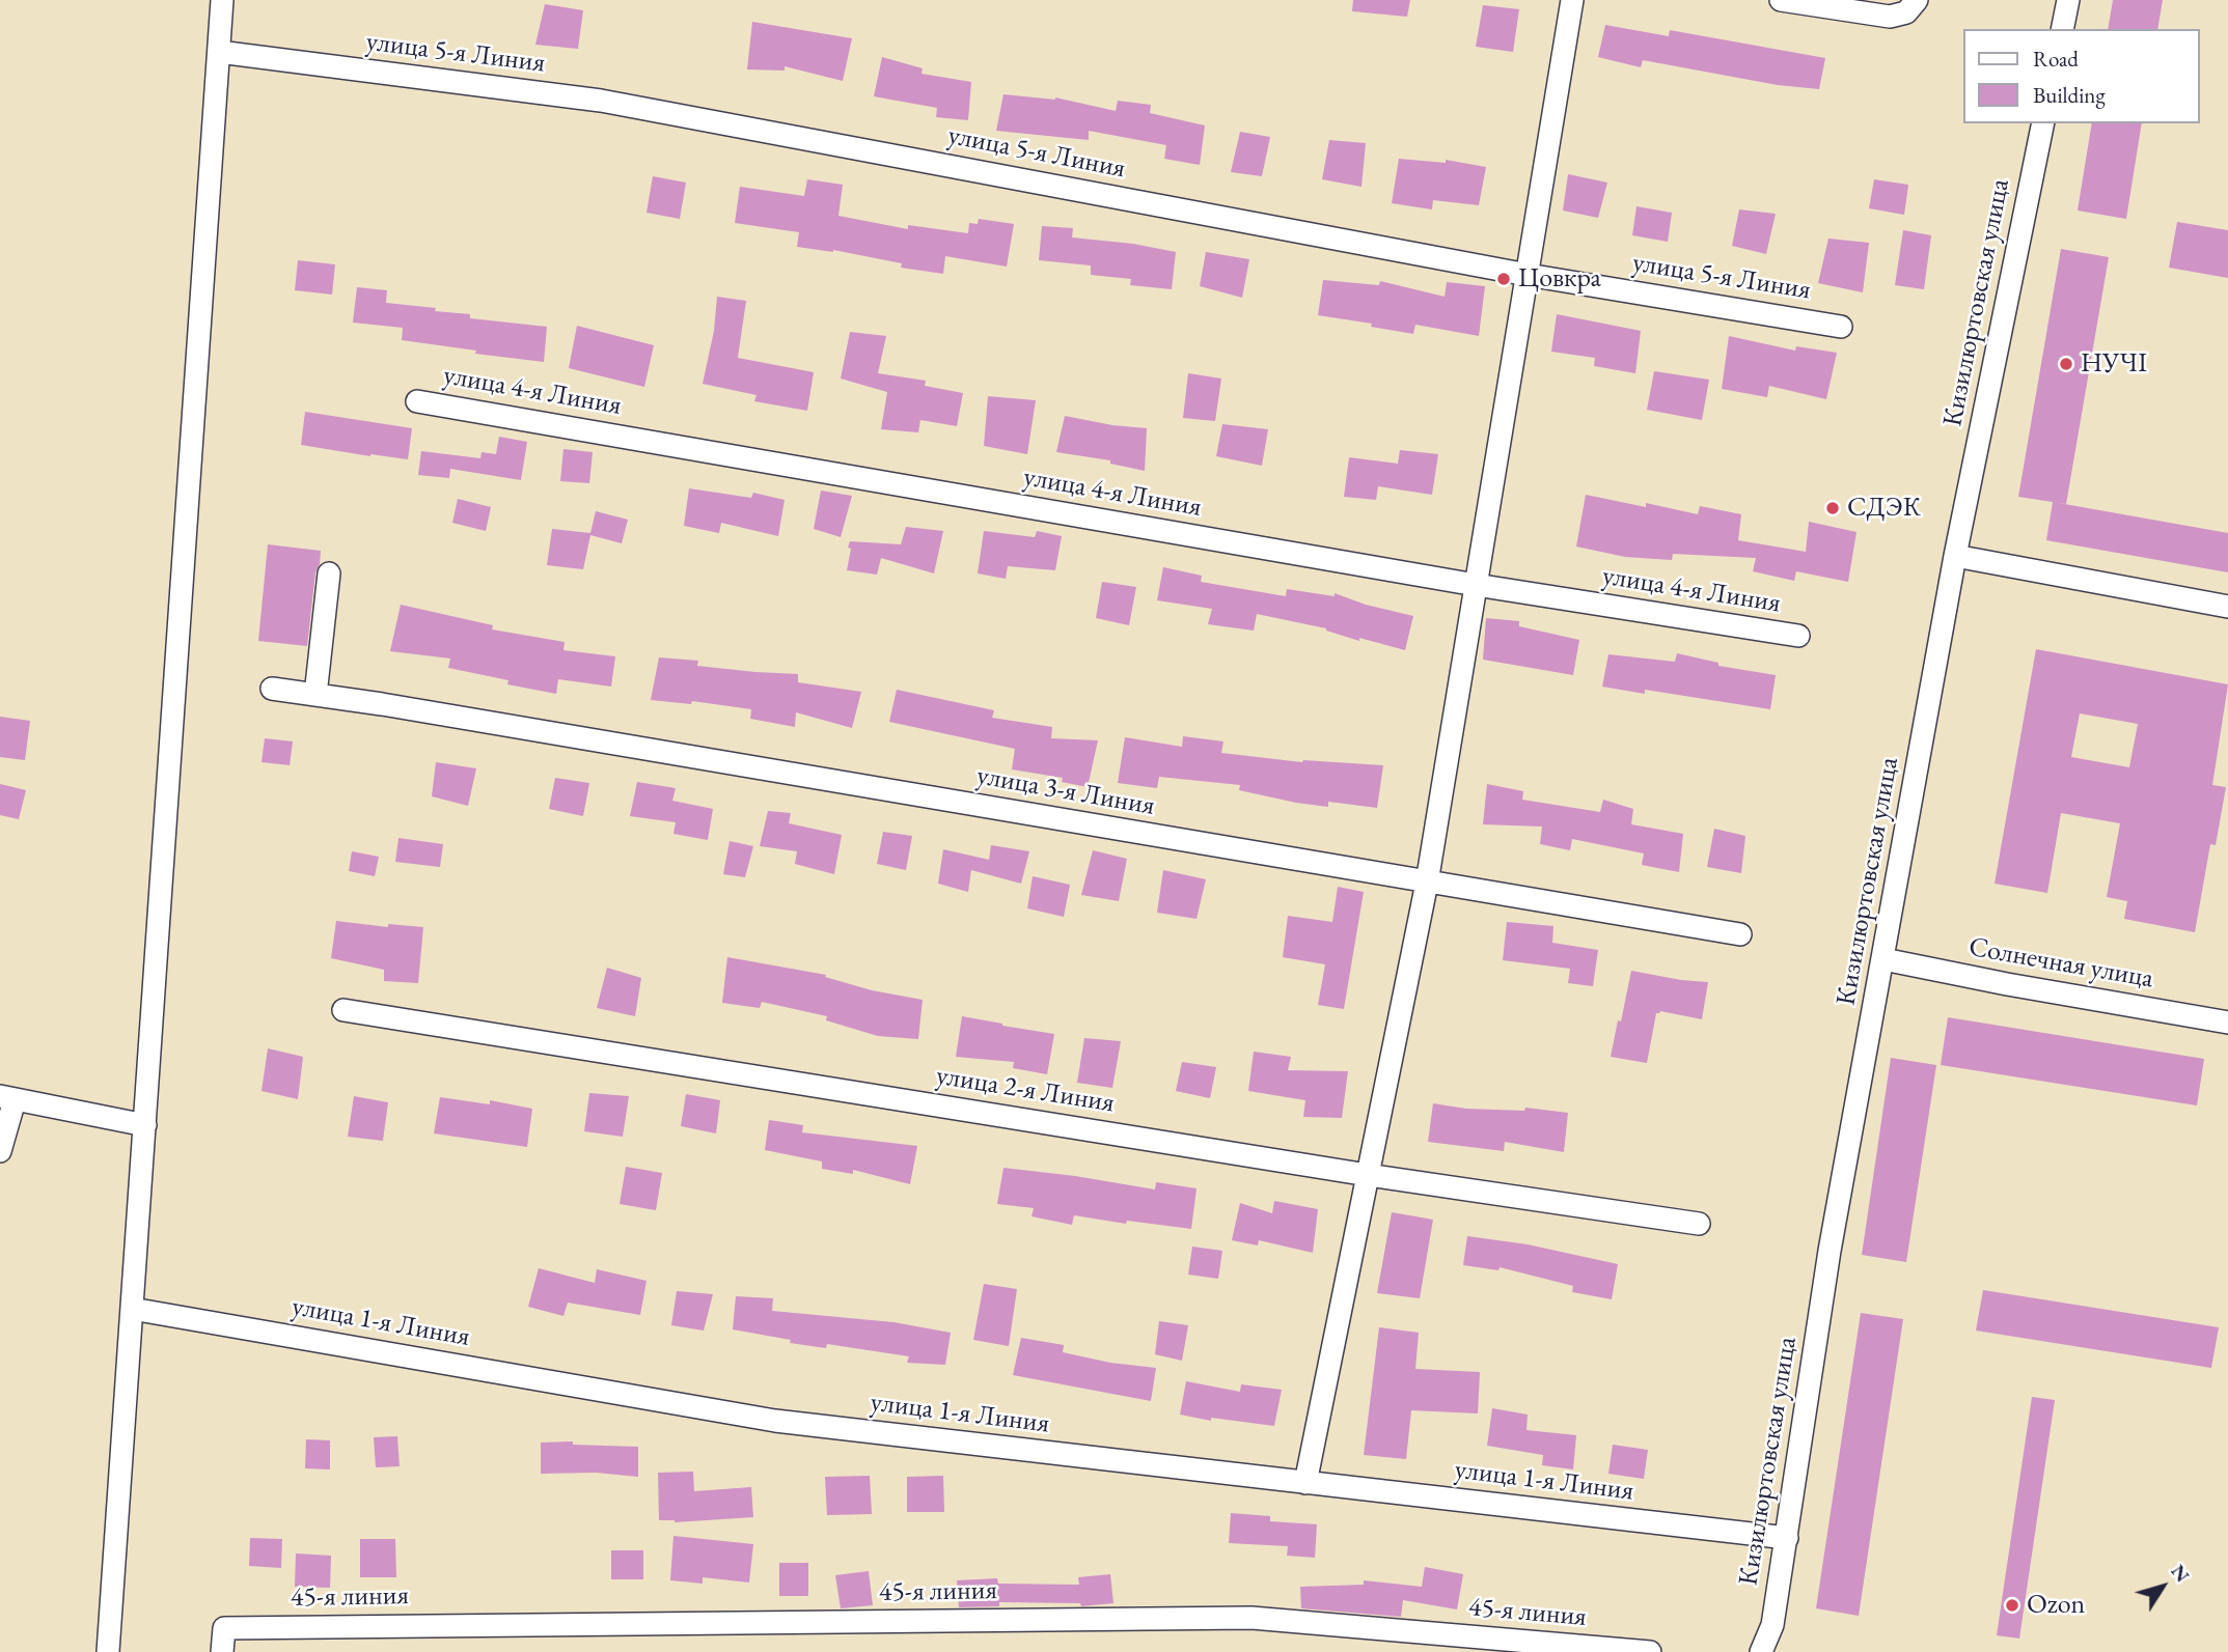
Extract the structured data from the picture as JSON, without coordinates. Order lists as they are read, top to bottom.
{
  "streets": {
    "street": [
      "улица 5-я Линия",
      "Кизилюртовская улица",
      "улица 4-я Линия",
      "улица 3-я Линия",
      "Солнечная улица",
      "улица 2-я Линия",
      "улица 1-я Линия",
      "45-я линия"
    ]
  },
  "crossings": [
    ["Кизилюртовская улица", "Солнечная улица"],
    ["Кизилюртовская улица", "улица 1-я Линия"]
  ],
  "places": [
    "Цовкра",
    "НУЧI",
    "СДЭК",
    "Ozon"
  ],
  "legend": ["Road", "Building"],
  "north": "top right"
}
